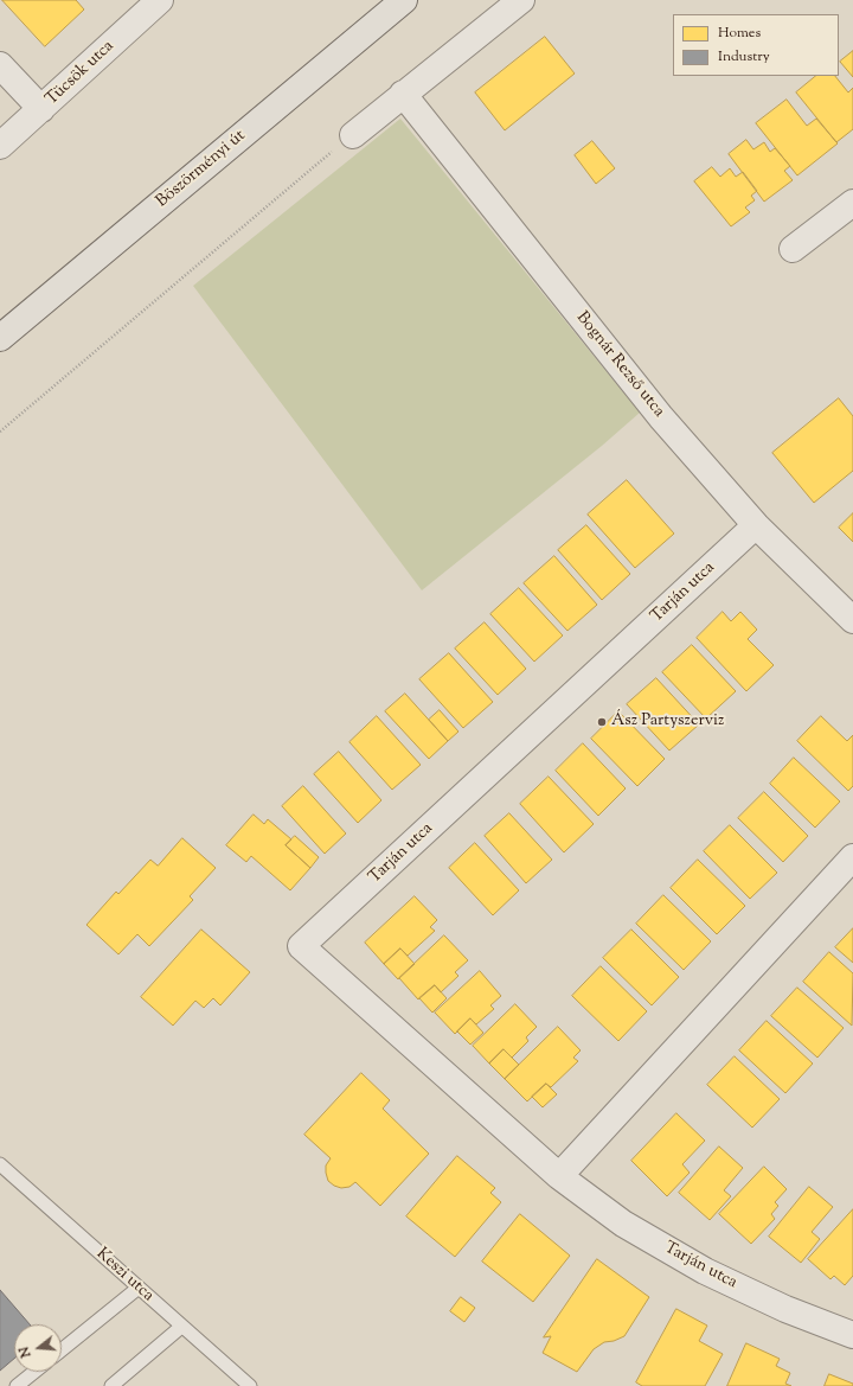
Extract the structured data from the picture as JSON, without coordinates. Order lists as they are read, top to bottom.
{
  "streets": {
    "main road": ["Böszörményi út"],
    "street": ["Tücsök utca", "Bognár Rezső utca", "Tarján utca"],
    "lane": ["Keszi utca"]
  },
  "crossings": [
    ["Bognár Rezső utca", "Tarján utca"]
  ],
  "places": ["Ász Partyszerviz"],
  "legend": ["Homes", "Industry"],
  "north": "left"
}
